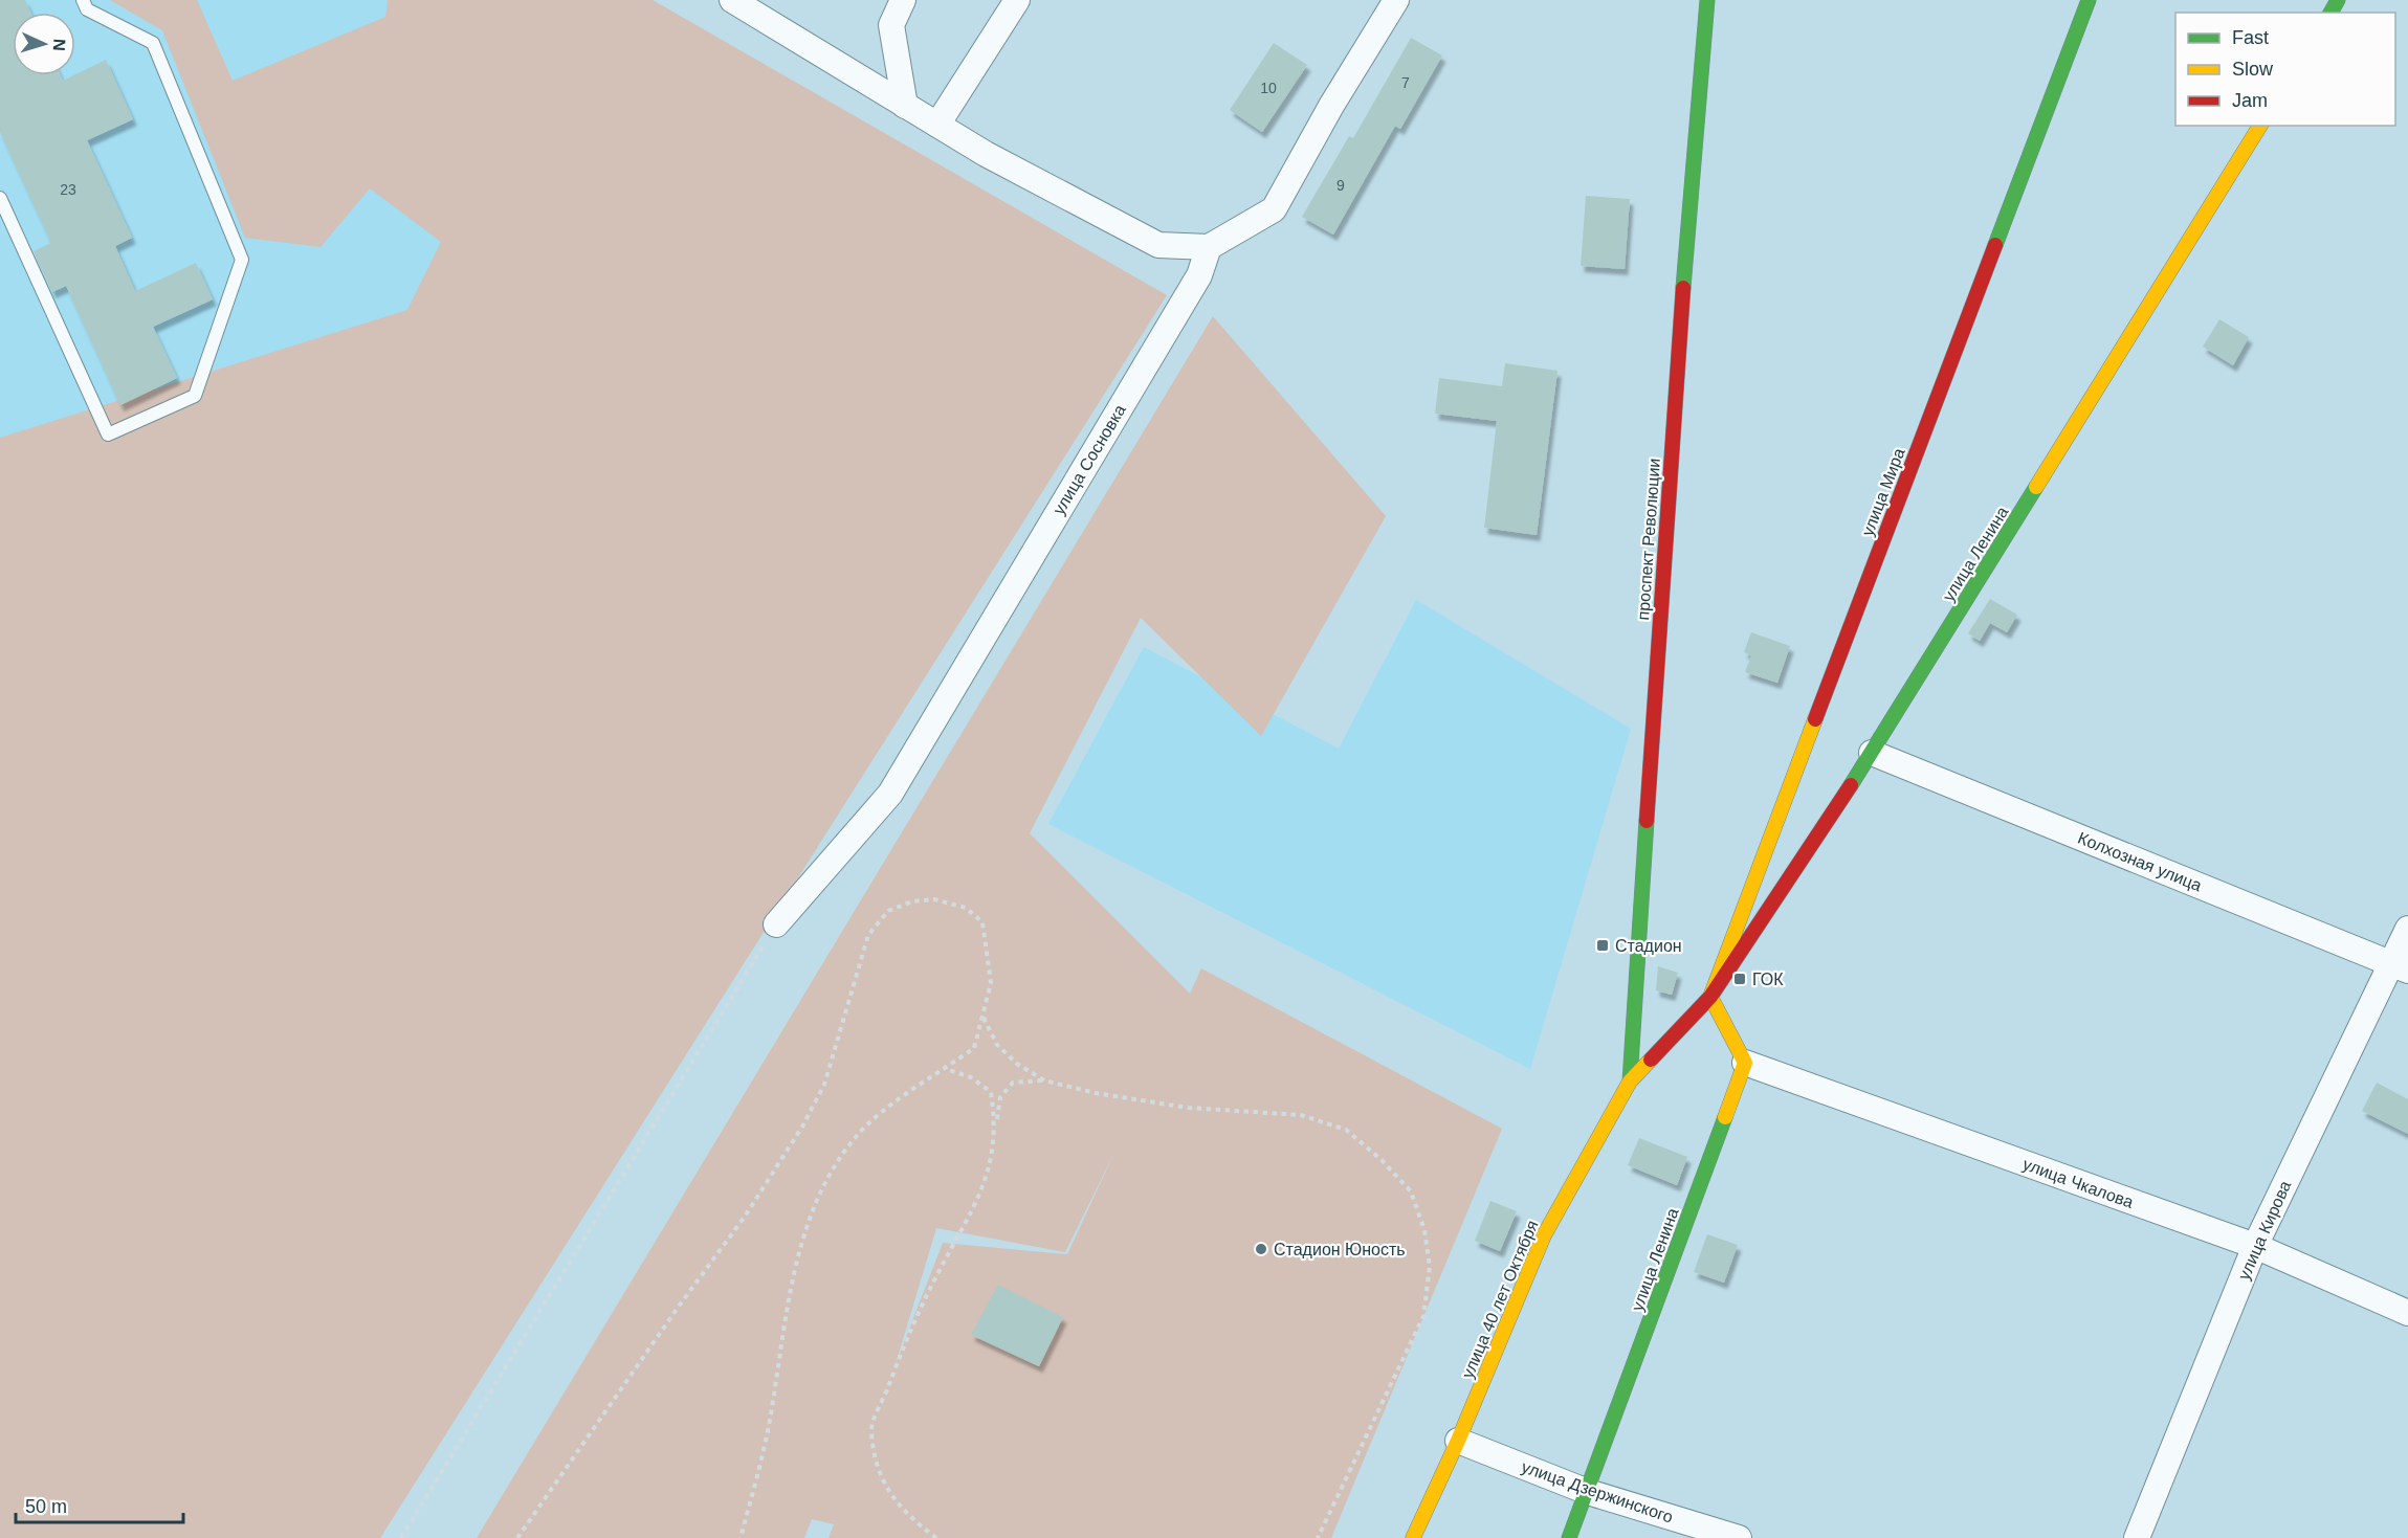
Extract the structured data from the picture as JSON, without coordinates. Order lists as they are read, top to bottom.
{
  "streets": {
    "street": [
      "улица Сосновка",
      "улица Мира",
      "проспект Революции",
      "улица Ленина",
      "Колхозная улица",
      "улица Чкалова",
      "улица Кирова",
      "улица 40 лет Октября",
      "улица Дзержинского"
    ]
  },
  "crossings": [
    ["улица Мира", "улица Ленина"],
    ["проспект Революции", "улица Ленина"],
    ["проспект Революции", "улица 40 лет Октября"],
    ["улица Ленина", "Колхозная улица"],
    ["улица Ленина", "улица Чкалова"],
    ["улица Ленина", "улица 40 лет Октября"],
    ["улица Ленина", "улица Дзержинского"],
    ["Колхозная улица", "улица Кирова"],
    ["улица Чкалова", "улица Кирова"],
    ["улица 40 лет Октября", "улица Дзержинского"]
  ],
  "places": {
    "transit": ["Стадион", "ГОК"],
    "other": ["Стадион Юность"]
  },
  "house_numbers": [
    "7",
    "10",
    "9",
    "23"
  ],
  "legend": ["Fast", "Slow", "Jam"],
  "scale_bar": "50 m",
  "north": "right"
}
